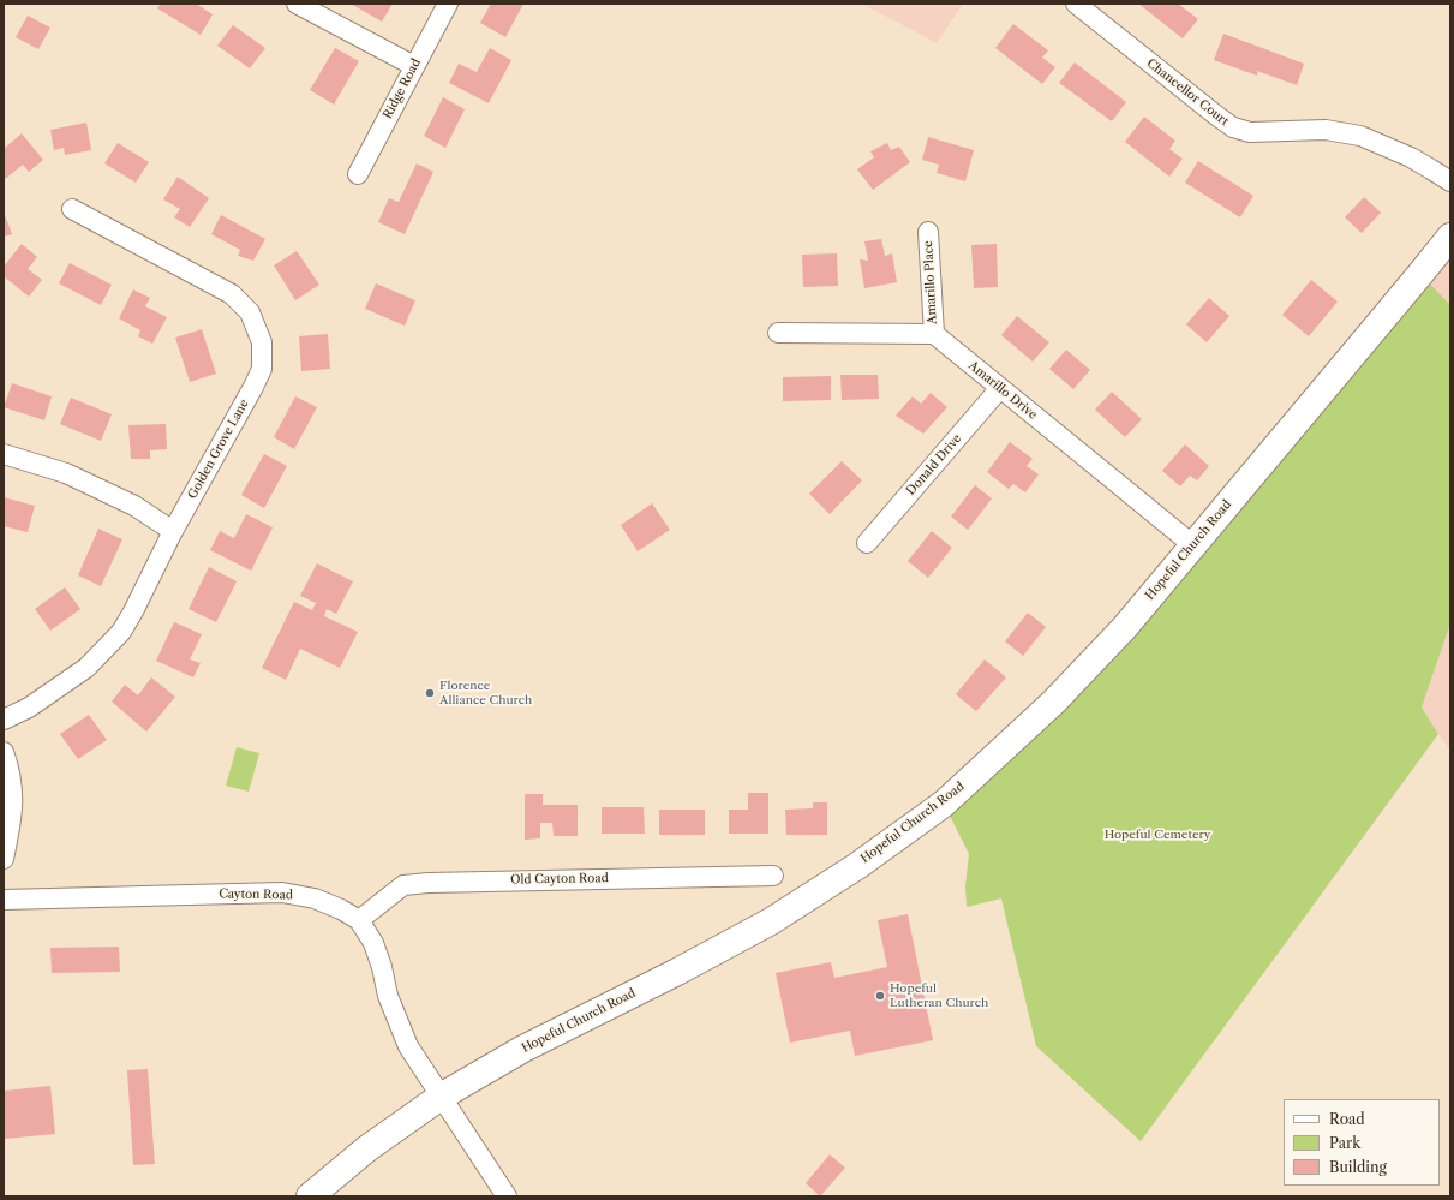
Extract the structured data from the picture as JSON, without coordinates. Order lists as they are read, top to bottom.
{
  "streets": {
    "main road": ["Hopeful Church Road"],
    "street": [
      "Ridge Road",
      "Chancellor Court",
      "Amarillo Place",
      "Amarillo Drive",
      "Golden Grove Lane",
      "Donald Drive",
      "Old Cayton Road",
      "Cayton Road"
    ]
  },
  "crossings": [
    ["Amarillo Place", "Amarillo Drive"],
    ["Amarillo Drive", "Donald Drive"],
    ["Amarillo Drive", "Hopeful Church Road"],
    ["Hopeful Church Road", "Cayton Road"],
    ["Old Cayton Road", "Cayton Road"]
  ],
  "parks": ["Hopeful Cemetery"],
  "places": ["Florence Alliance Church", "Hopeful Lutheran Church"],
  "legend": ["Road", "Park", "Building"]
}
